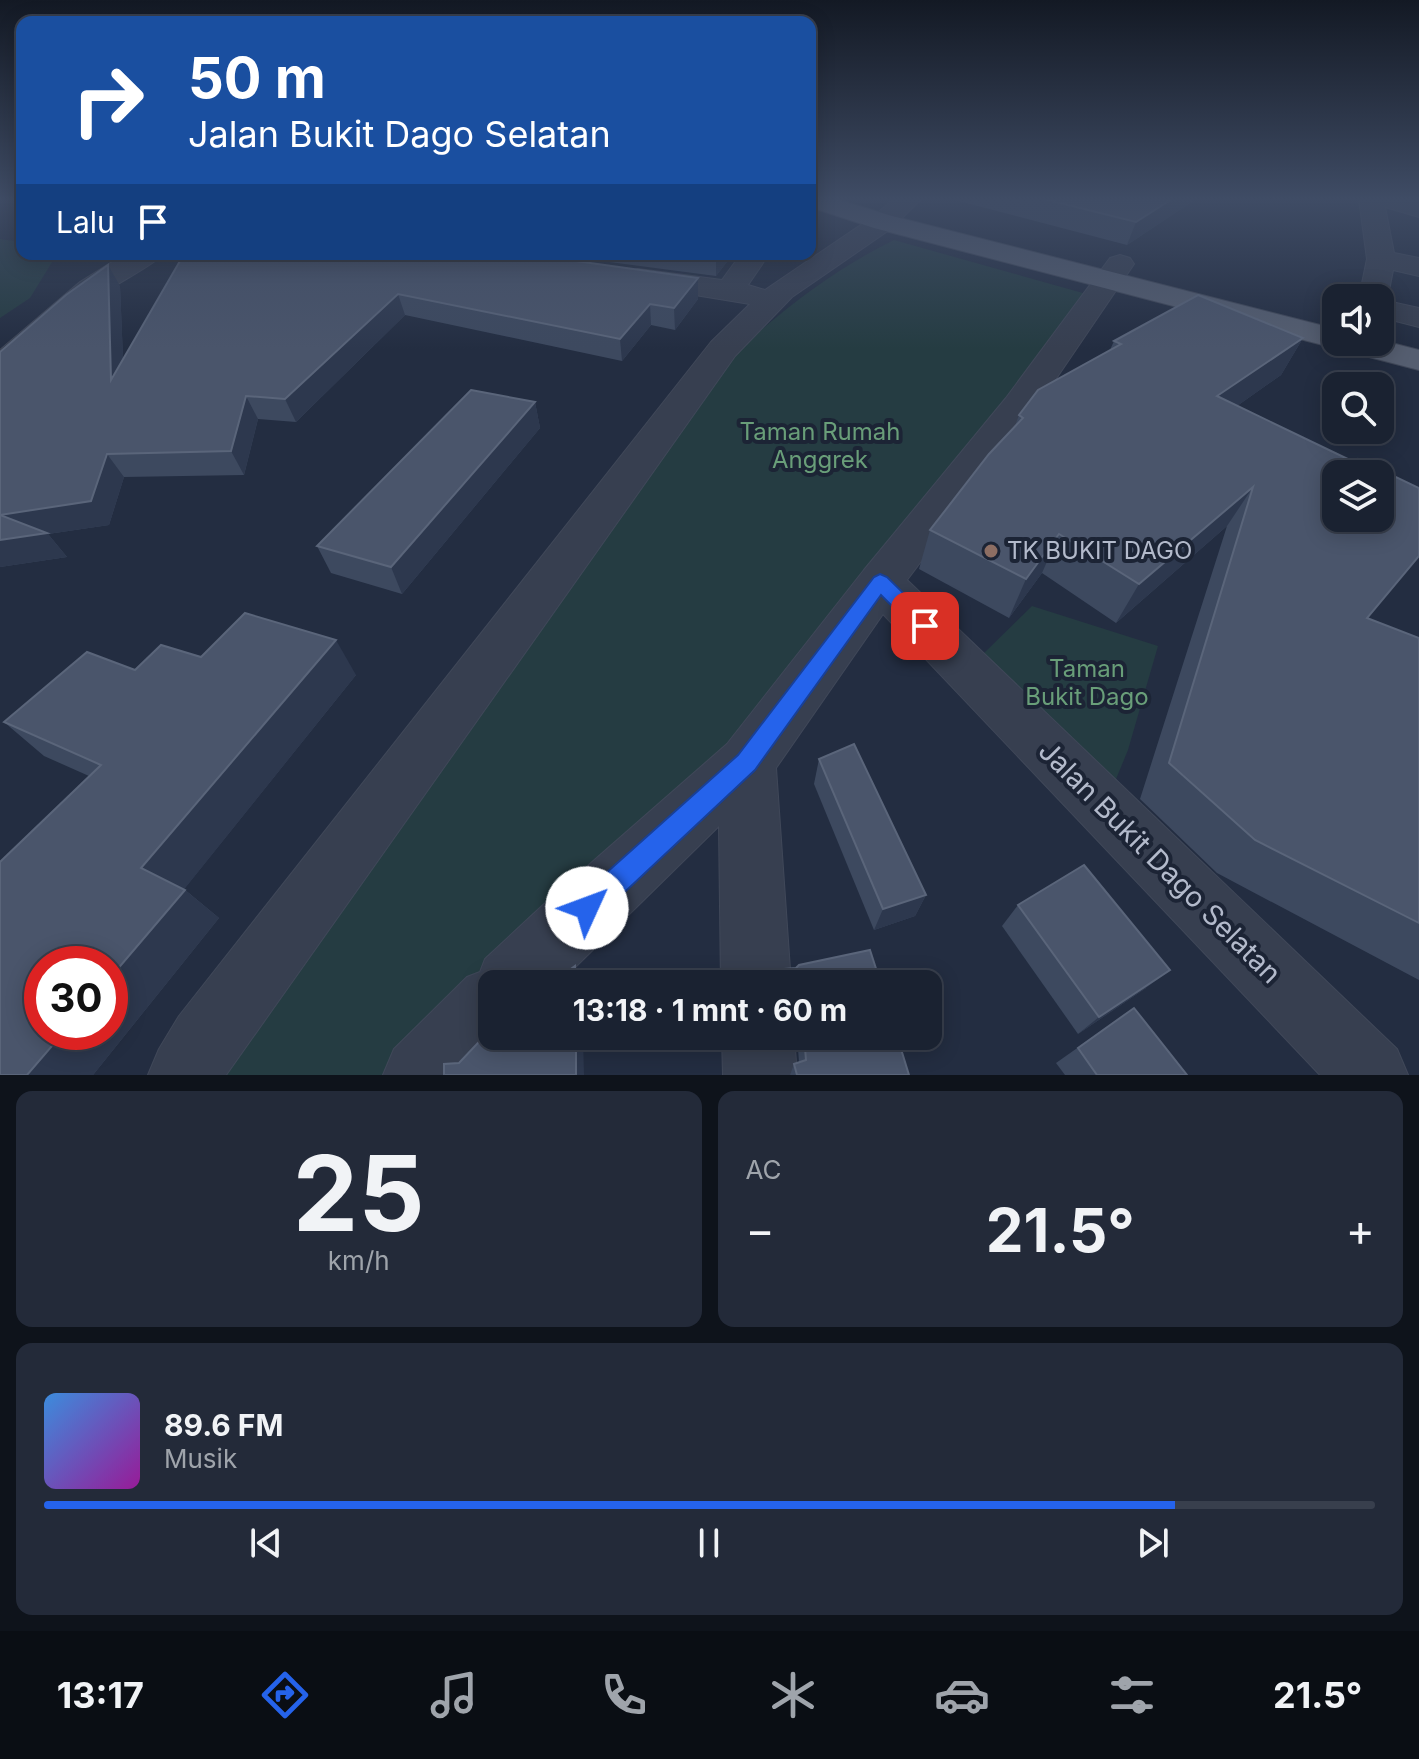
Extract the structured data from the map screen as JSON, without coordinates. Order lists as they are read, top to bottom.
{
  "streets": {
    "street": ["Jalan Bukit Dago Selatan"]
  },
  "parks": ["Taman Rumah Anggrek", "Taman Bukit Dago"],
  "places": ["TK BUKIT DAGO"],
  "page": {
    "turn": ["50 m", "Jalan Bukit Dago Selatan"],
    "then": "Lalu",
    "limit": "30",
    "trip": "13:18 · 1 mnt · 60 m",
    "tile": [
      ["25", "km/h"],
      "AC"
    ],
    "heat": ["−", "21.5°", "+"],
    "song": ["89.6 FM", "Musik"],
    "tabs": ["13:17", "21.5°"]
  }
}
